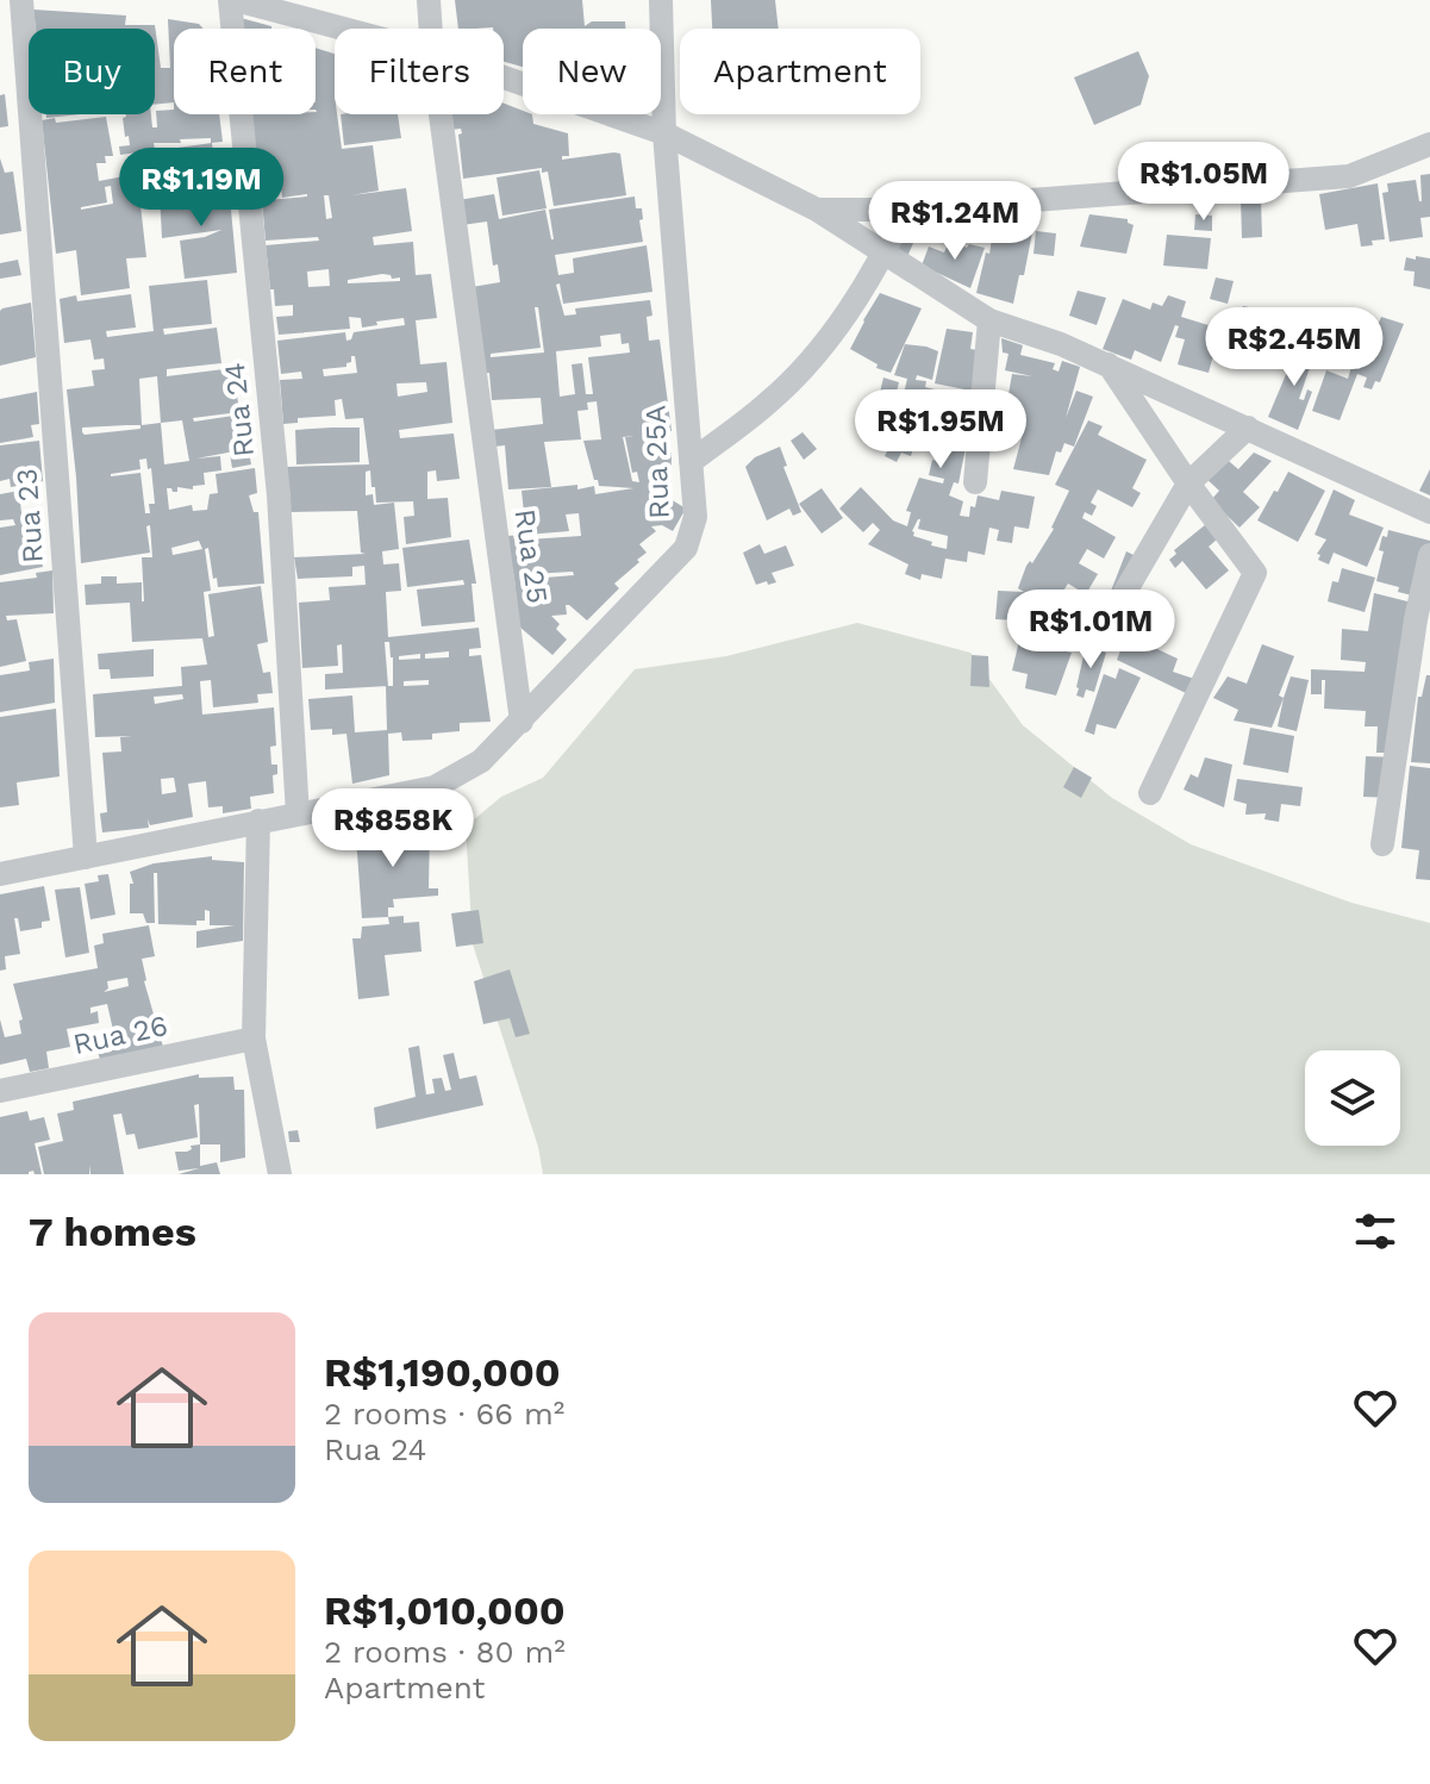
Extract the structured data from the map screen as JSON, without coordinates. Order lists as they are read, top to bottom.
{
  "streets": {
    "street": [
      "Rua 24",
      "Rua 25A",
      "Rua 23",
      "Rua 25",
      "Rua 26"
    ]
  },
  "crossings": [
    ["Rua 25A", "Rua 25"]
  ],
  "page": {
    "chip": [
      "Buy",
      "Rent",
      "Filters",
      "New",
      "Apartment"
    ],
    "price": [
      "R$1.05M",
      "R$1.19M",
      "R$1.24M",
      "R$2.45M",
      "R$1.95M",
      "R$1.01M",
      "R$858K"
    ],
    "heading": "7 homes",
    "list": [
      {
        "name": "R$1,190,000",
        "note": "2 rooms · 66 m² · Rua 24"
      },
      {
        "name": "R$1,010,000",
        "note": "2 rooms · 80 m² · Apartment"
      }
    ]
  }
}
